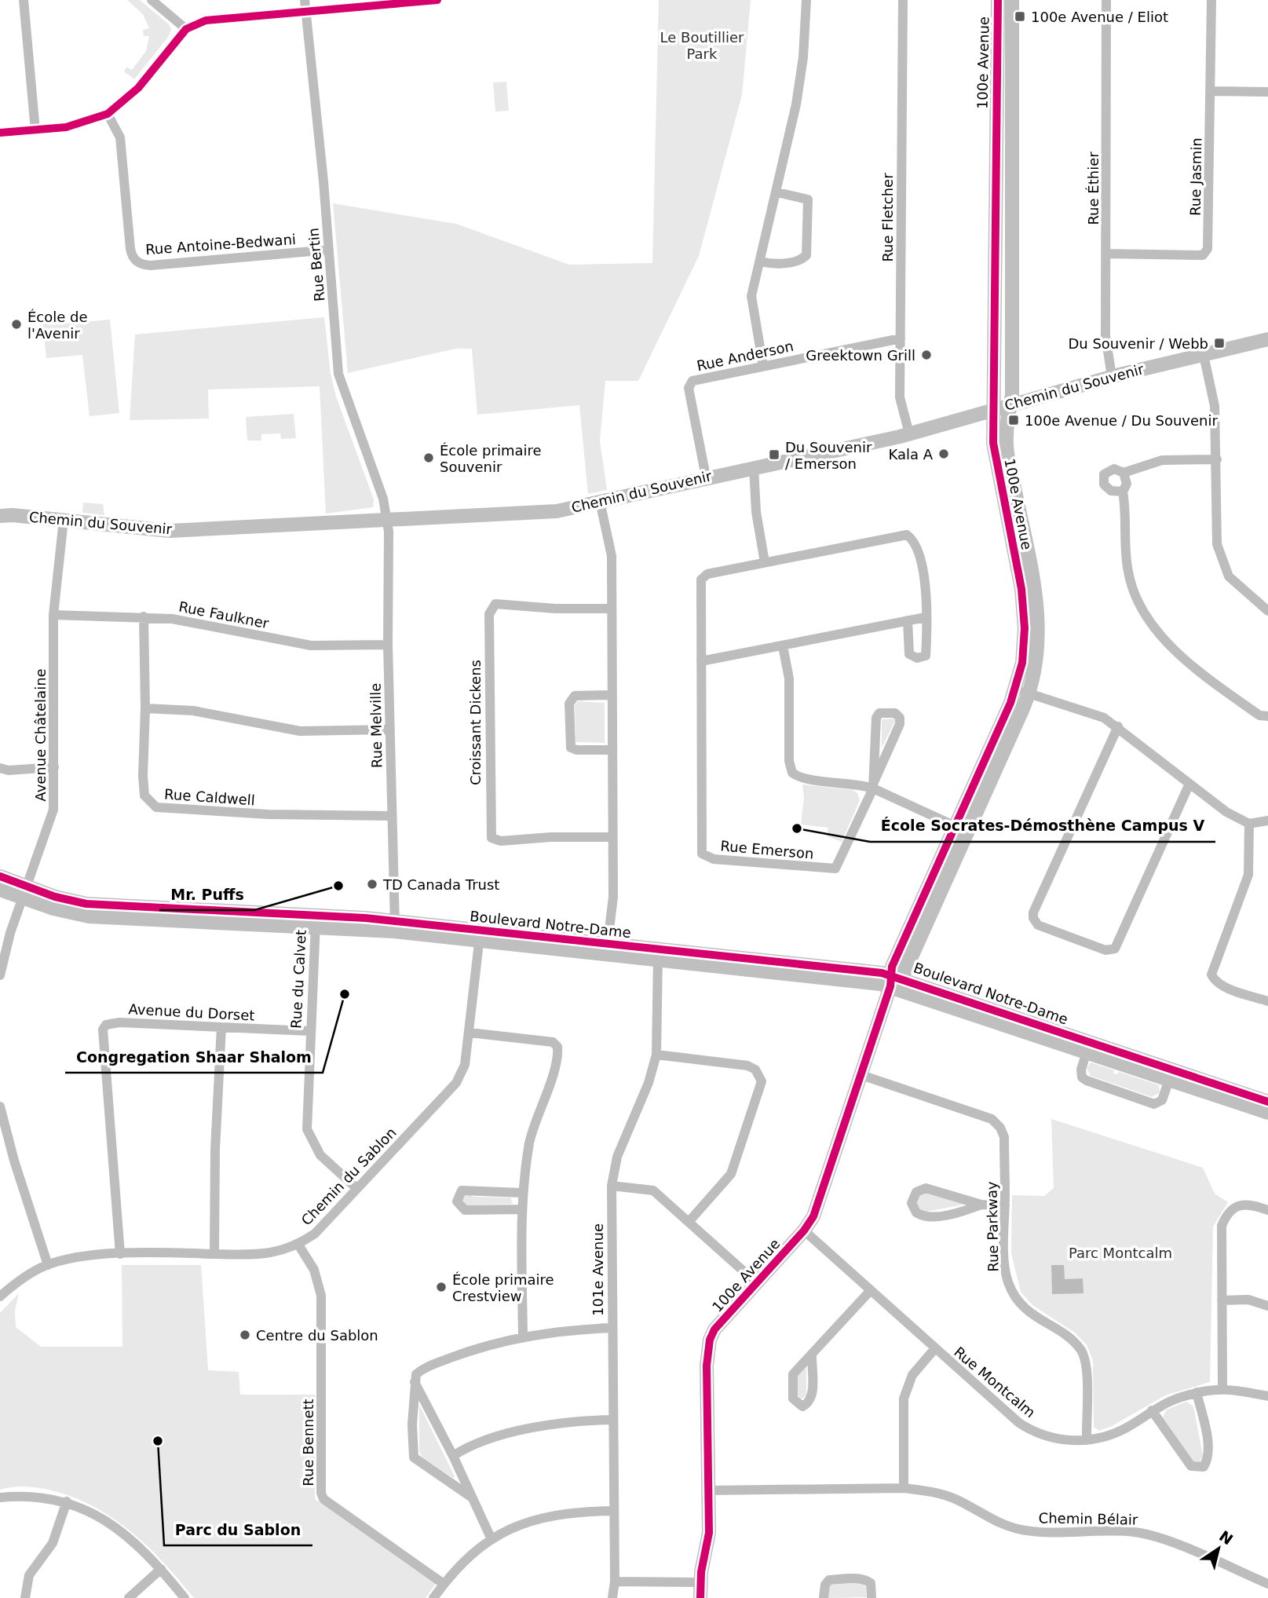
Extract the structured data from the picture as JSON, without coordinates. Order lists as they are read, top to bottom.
{
  "streets": {
    "street": [
      "100e Avenue",
      "Rue Jasmin",
      "Rue Éthier",
      "Rue Fletcher",
      "Rue Antoine-Bedwani",
      "Rue Bertin",
      "Rue Anderson",
      "Chemin du Souvenir",
      "Rue Faulkner",
      "Croissant Dickens",
      "Rue Melville",
      "Avenue Châtelaine",
      "Rue Caldwell",
      "Rue Emerson",
      "Boulevard Notre-Dame",
      "Rue du Calvet",
      "Avenue du Dorset",
      "Chemin du Sablon",
      "Rue Parkway",
      "101e Avenue",
      "Rue Montcalm",
      "Rue Bennett",
      "Chemin Bélair"
    ]
  },
  "crossings": [
    ["100e Avenue", "Chemin du Souvenir"],
    ["100e Avenue", "Boulevard Notre-Dame"],
    ["100e Avenue", "Rue Parkway"],
    ["100e Avenue", "Rue Montcalm"],
    ["100e Avenue", "Chemin Bélair"],
    ["Rue Jasmin", "Rue Éthier"],
    ["Rue Éthier", "Chemin du Souvenir"],
    ["Rue Fletcher", "Rue Anderson"],
    ["Rue Fletcher", "Chemin du Souvenir"],
    ["Rue Antoine-Bedwani", "Rue Bertin"],
    ["Rue Bertin", "Chemin du Souvenir"],
    ["Rue Bertin", "Rue Melville"],
    ["Rue Anderson", "Chemin du Souvenir"],
    ["Chemin du Souvenir", "Rue Melville"],
    ["Chemin du Souvenir", "Avenue Châtelaine"],
    ["Rue Faulkner", "Rue Melville"],
    ["Rue Faulkner", "Avenue Châtelaine"],
    ["Rue Faulkner", "Rue Caldwell"],
    ["Rue Melville", "Rue Caldwell"],
    ["Rue Melville", "Boulevard Notre-Dame"],
    ["Avenue Châtelaine", "Boulevard Notre-Dame"],
    ["Boulevard Notre-Dame", "Rue du Calvet"],
    ["Boulevard Notre-Dame", "Chemin du Sablon"],
    ["Boulevard Notre-Dame", "101e Avenue"],
    ["Rue du Calvet", "Avenue du Dorset"],
    ["Rue du Calvet", "Chemin du Sablon"],
    ["Avenue du Dorset", "Chemin du Sablon"],
    ["Chemin du Sablon", "Rue Bennett"],
    ["Rue Parkway", "Rue Montcalm"]
  ],
  "parks": ["Le Boutillier Park", "Parc Montcalm"],
  "places": {
    "transit": [
      "100e Avenue / Eliot",
      "Du Souvenir / Webb",
      "100e Avenue / Du Souvenir",
      "Du Souvenir / Emerson"
    ],
    "other": [
      "École de l'Avenir",
      "Greektown Grill",
      "Kala A",
      "École primaire Souvenir",
      "École Socrates-Démosthène Campus V",
      "TD Canada Trust",
      "Mr. Puffs",
      "Congregation Shaar Shalom",
      "École primaire Crestview",
      "Centre du Sablon",
      "Parc du Sablon"
    ]
  },
  "north": "top right"
}
